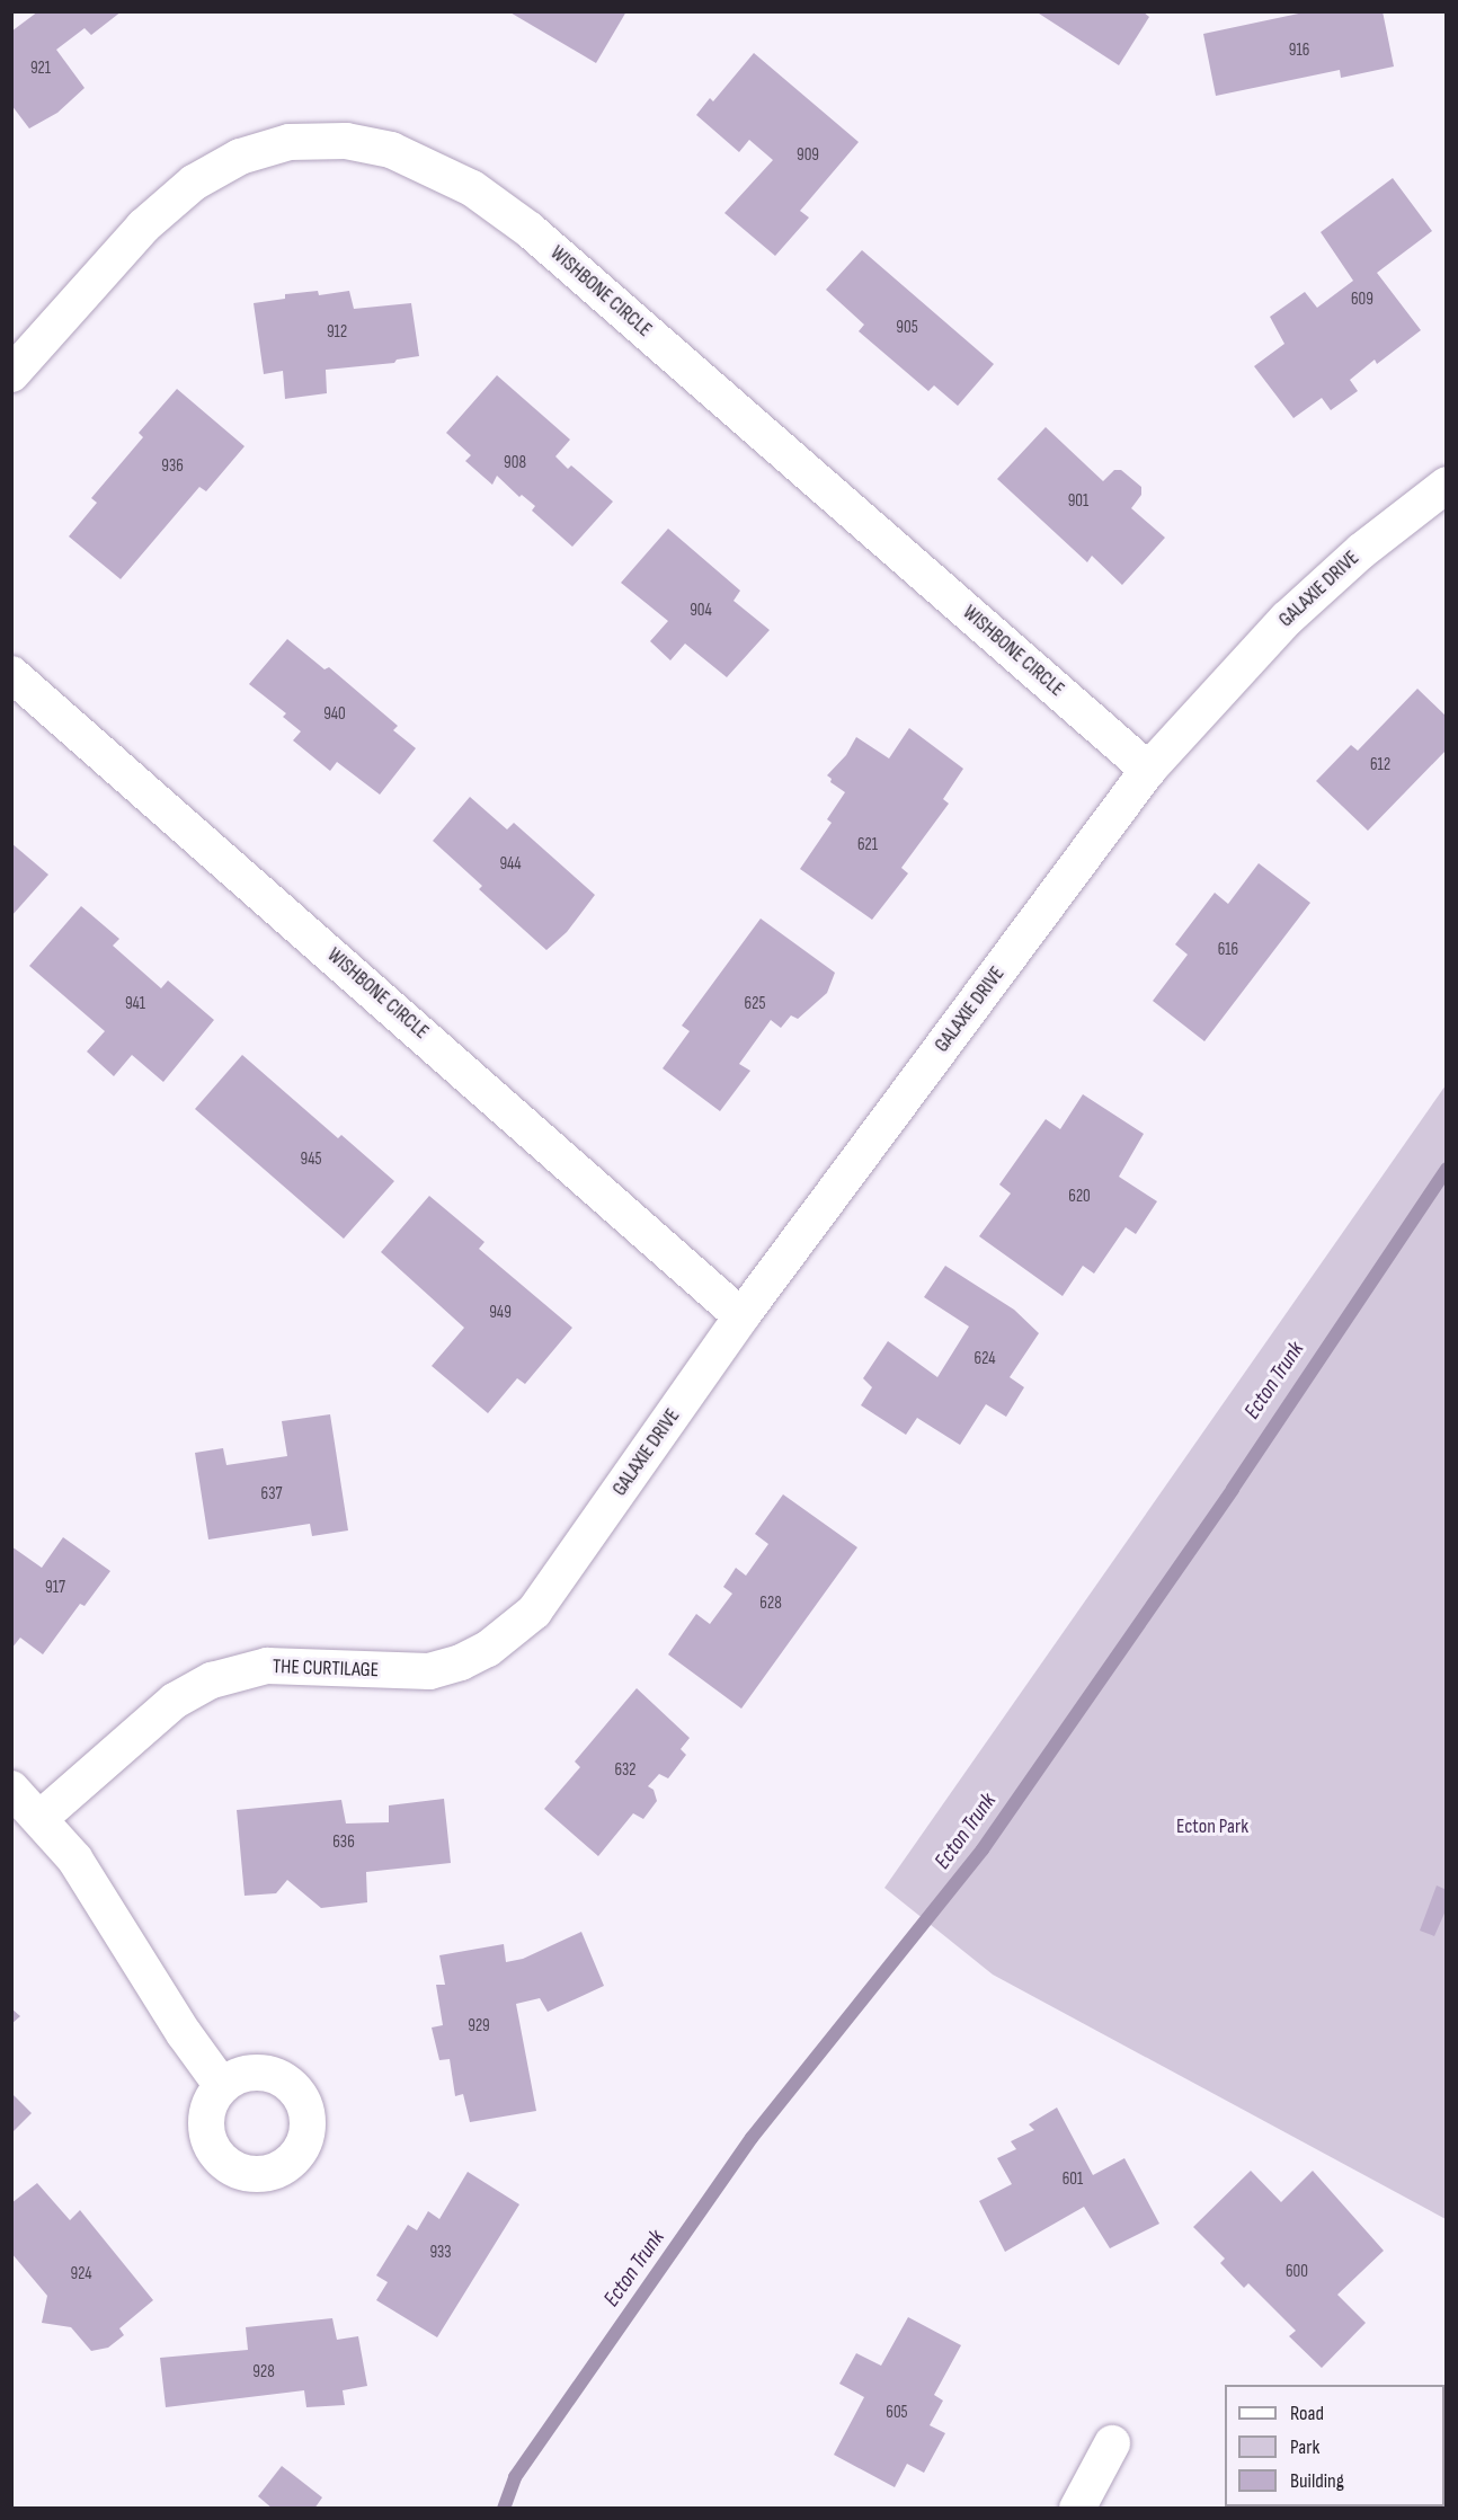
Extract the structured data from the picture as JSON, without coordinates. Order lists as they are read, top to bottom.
{
  "streets": {
    "street": ["WISHBONE CIRCLE", "GALAXIE DRIVE", "THE CURTILAGE"]
  },
  "crossings": [
    ["WISHBONE CIRCLE", "GALAXIE DRIVE"],
    ["GALAXIE DRIVE", "THE CURTILAGE"]
  ],
  "water": ["Ecton Trunk"],
  "parks": ["Ecton Park"],
  "house_numbers": [
    "916",
    "921",
    "909",
    "609",
    "905",
    "912",
    "908",
    "936",
    "901",
    "904",
    "940",
    "612",
    "621",
    "944",
    "616",
    "941",
    "625",
    "945",
    "620",
    "949",
    "624",
    "637",
    "917",
    "628",
    "632",
    "636",
    "929",
    "601",
    "933",
    "600",
    "924",
    "928",
    "605"
  ],
  "legend": ["Road", "Park", "Building"]
}
